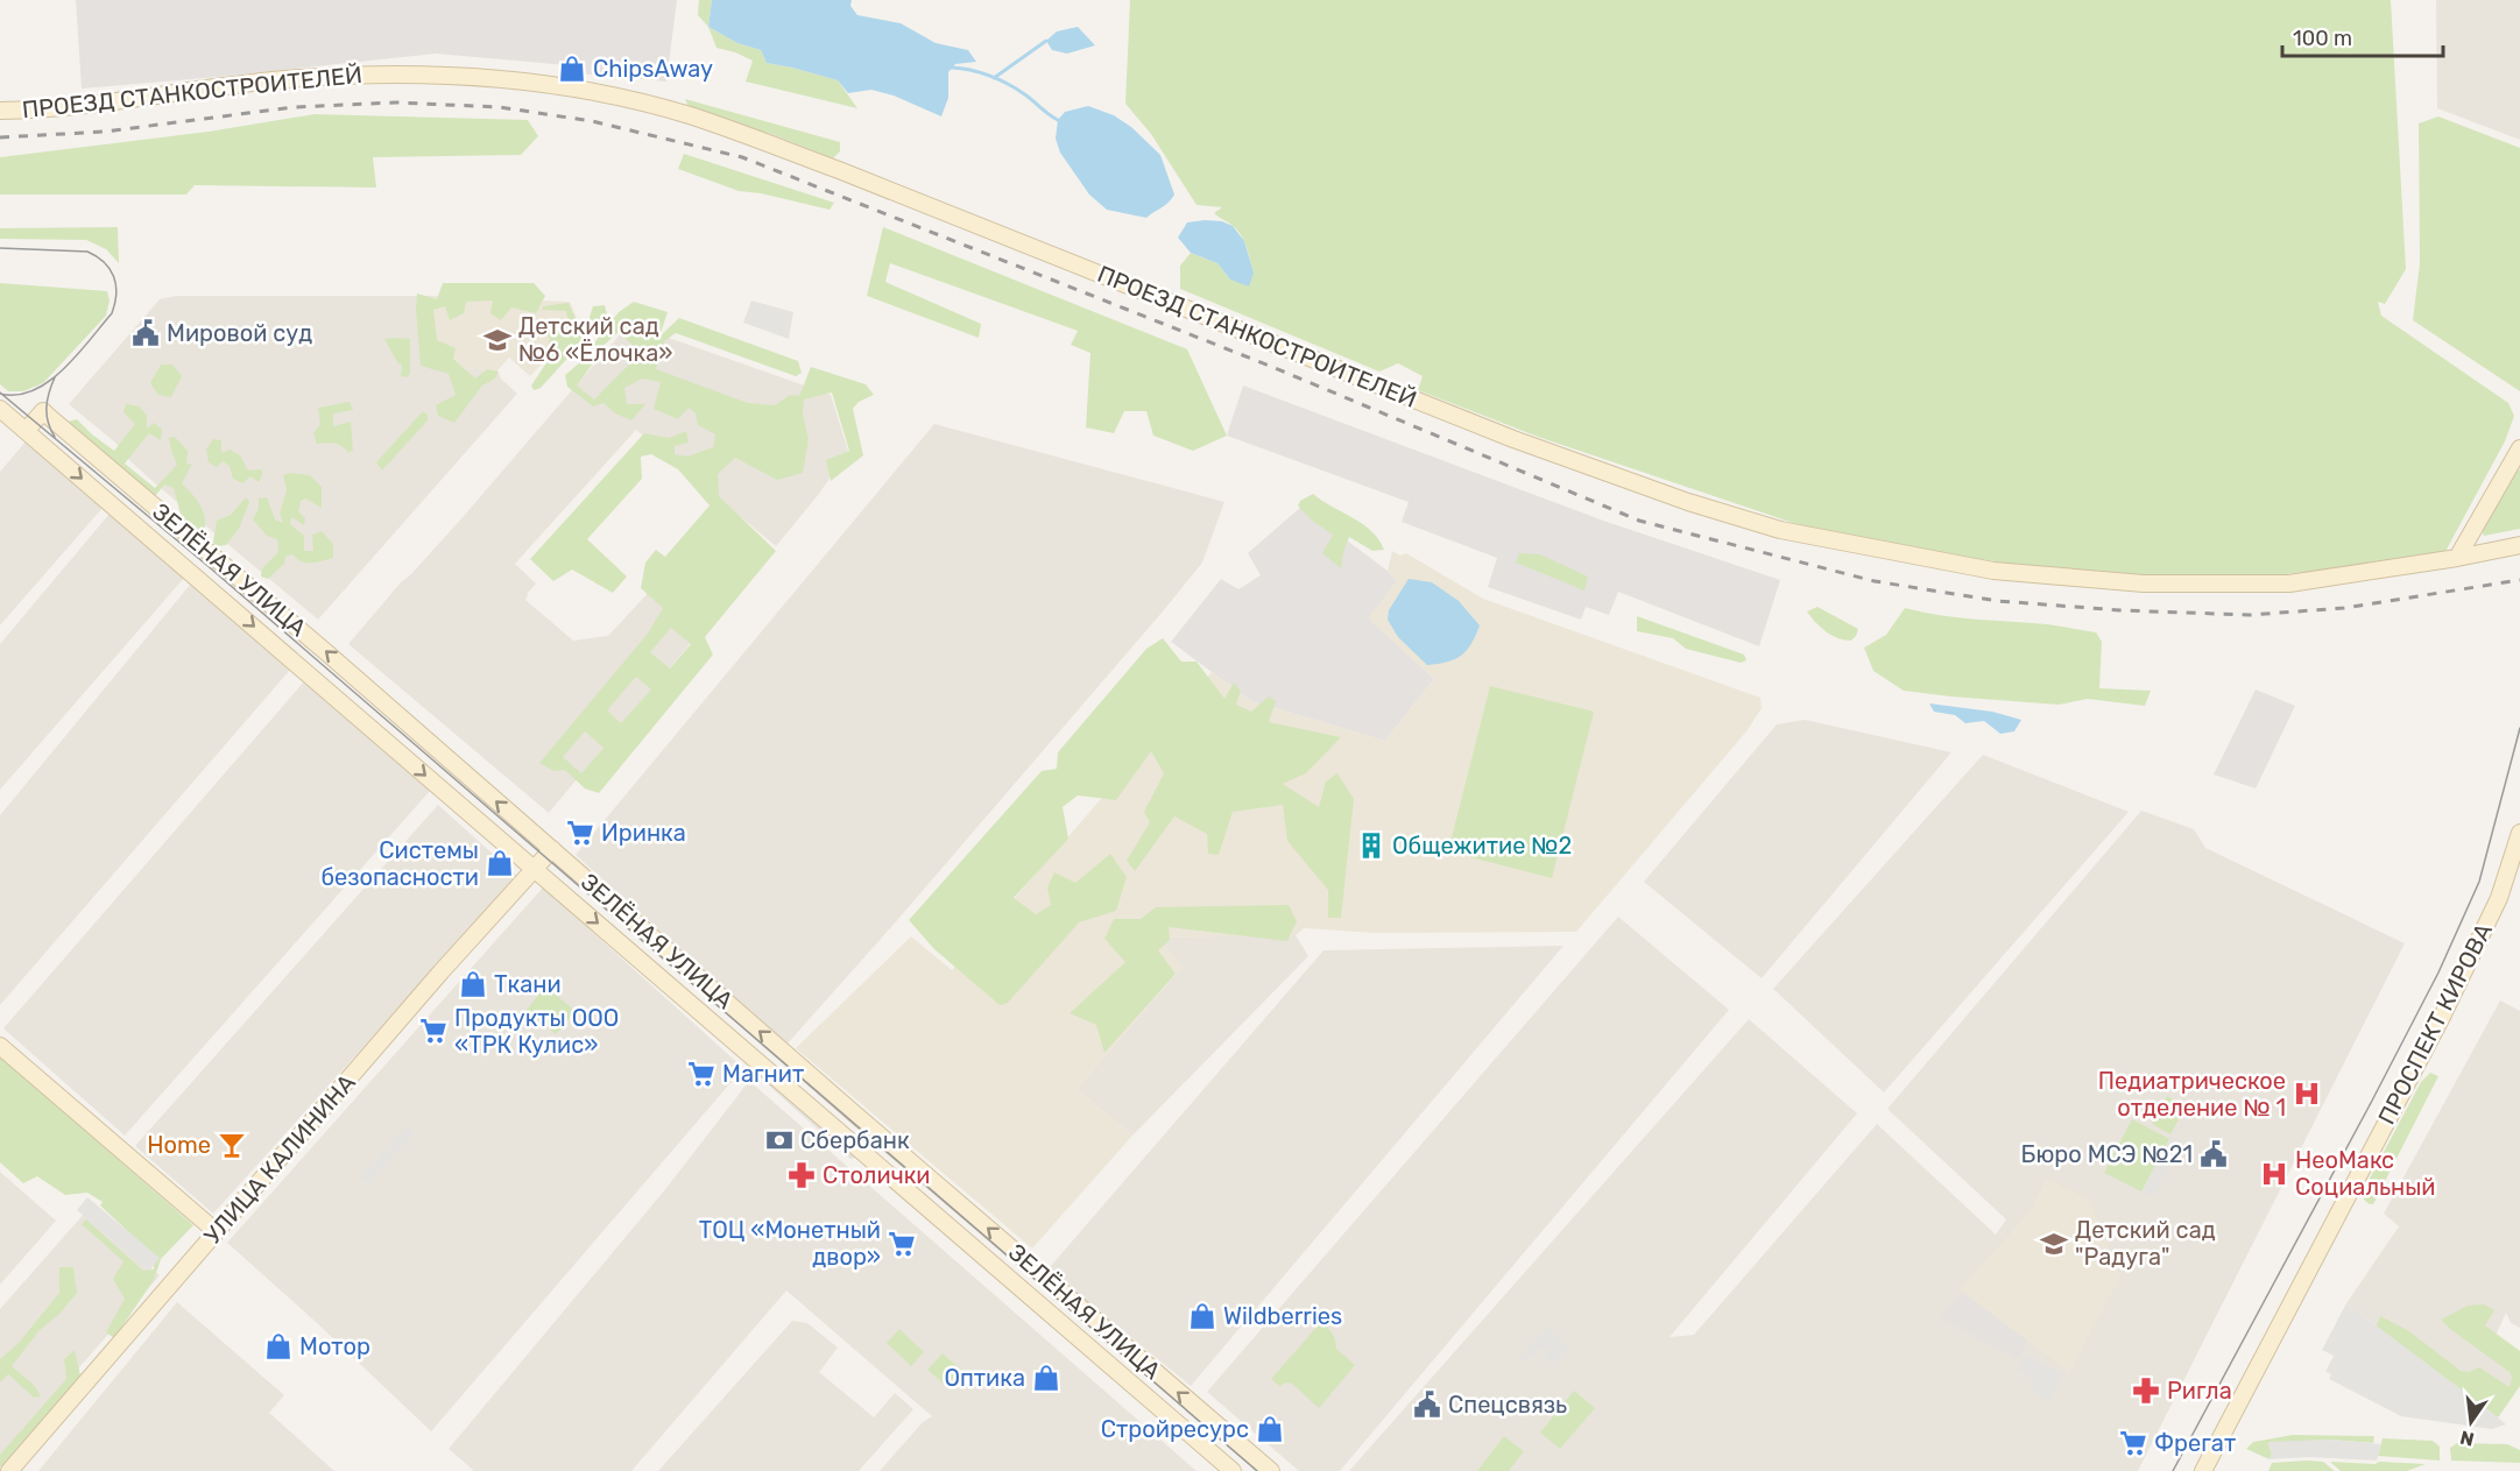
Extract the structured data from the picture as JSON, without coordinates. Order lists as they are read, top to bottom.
{
  "streets": {
    "street": [
      "ПРОЕЗД СТАНКОСТРОИТЕЛЕЙ",
      "ЗЕЛЁНАЯ УЛИЦА",
      "ПРОСПЕКТ КИРОВА",
      "УЛИЦА КАЛИНИНА"
    ]
  },
  "crossings": [
    ["ЗЕЛЁНАЯ УЛИЦА", "УЛИЦА КАЛИНИНА"]
  ],
  "places": {
    "shop": [
      "ChipsAway",
      "Системы безопасности",
      "Ткани",
      "Wildberries",
      "Мотор",
      "Оптика",
      "Стройресурс"
    ],
    "public building": ["Мировой суд", "Бюро МСЭ №21", "Спецсвязь"],
    "school or university": ["Детский сад №6 «Ёлочка»", "Детский сад \"Радуга\""],
    "supermarket": [
      "Иринка",
      "Продукты ООО «ТРК Кулис»",
      "Магнит",
      "ТОЦ «Монетный двор»",
      "Фрегат"
    ],
    "building": ["Общежитие №2"],
    "hospital": ["Педиатрическое отделение № 1", "НеоМакс Социальный"],
    "bank": ["Сбербанк"],
    "bar": ["Home"],
    "pharmacy": ["Столички", "Ригла"]
  },
  "scale_bar": "100 m",
  "north": "bottom"
}
